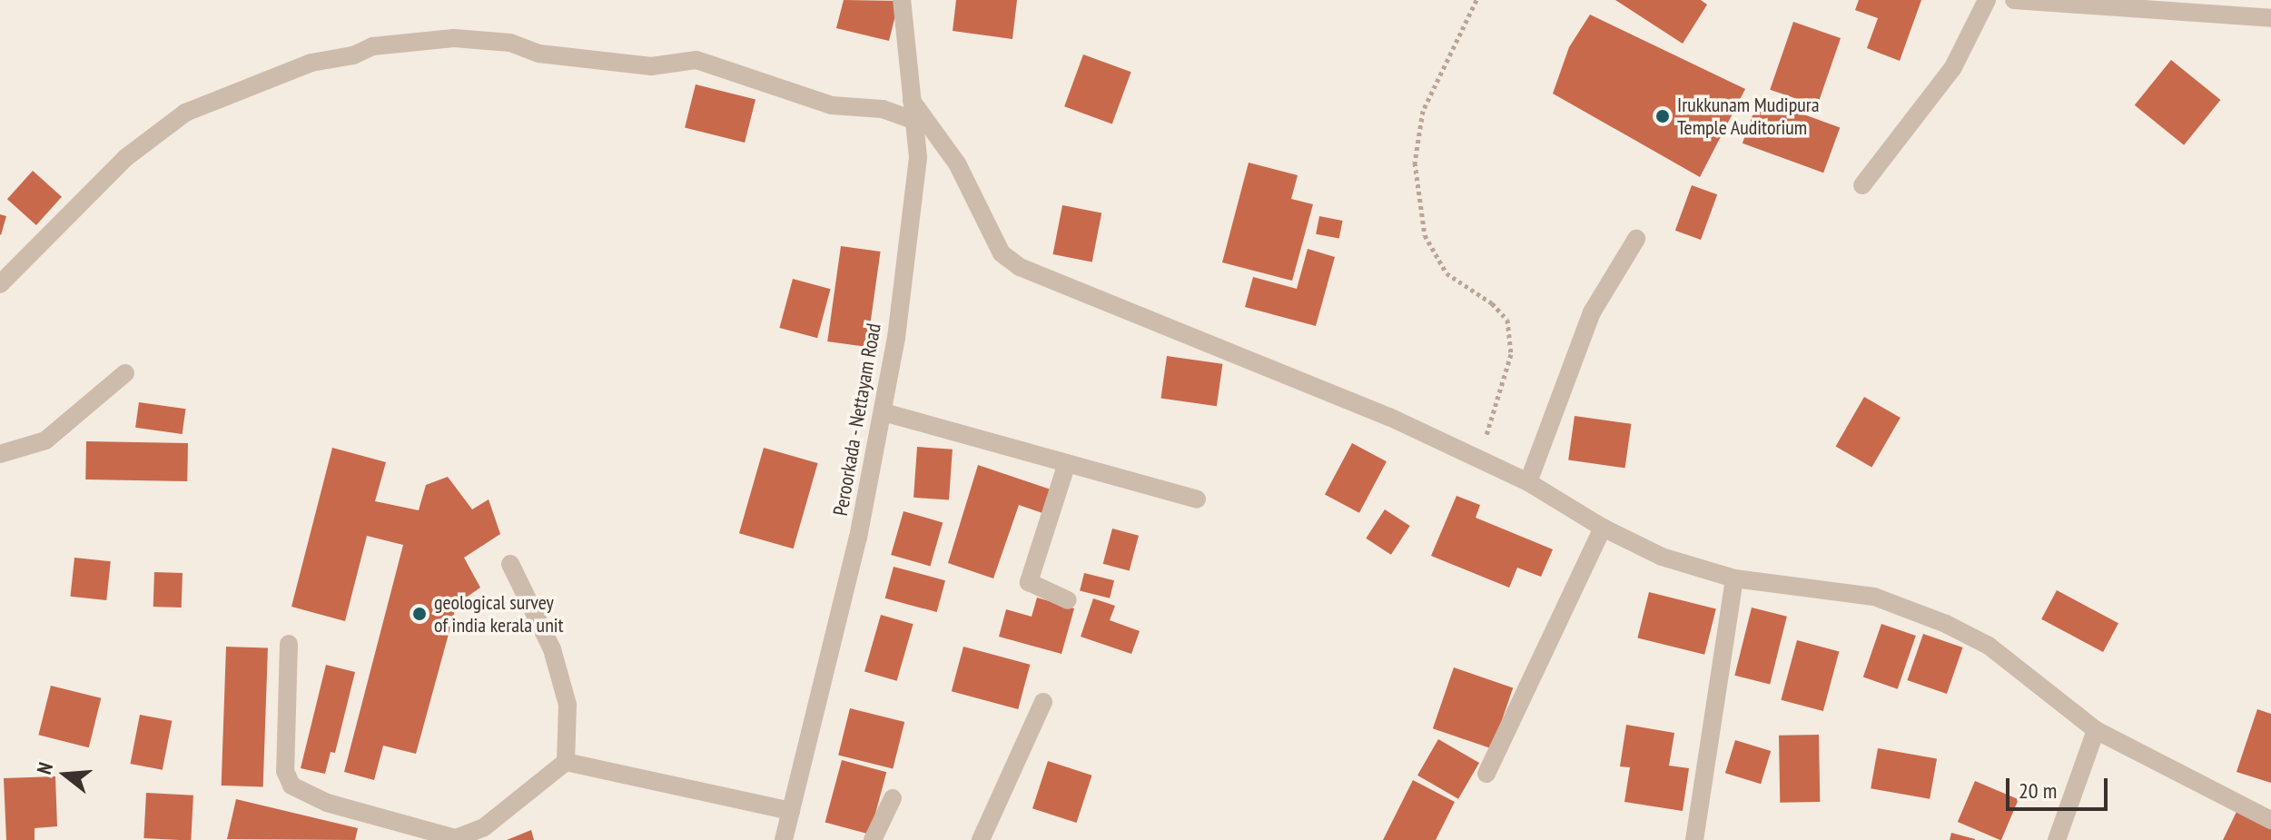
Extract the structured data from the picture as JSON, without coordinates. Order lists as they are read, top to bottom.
{
  "streets": {
    "street": ["Peroorkada - Nettayam Road"]
  },
  "places": ["Irukkunam Mudipura Temple Auditorium", "geological survey of india kerala unit"],
  "scale_bar": "20 m",
  "north": "left"
}
